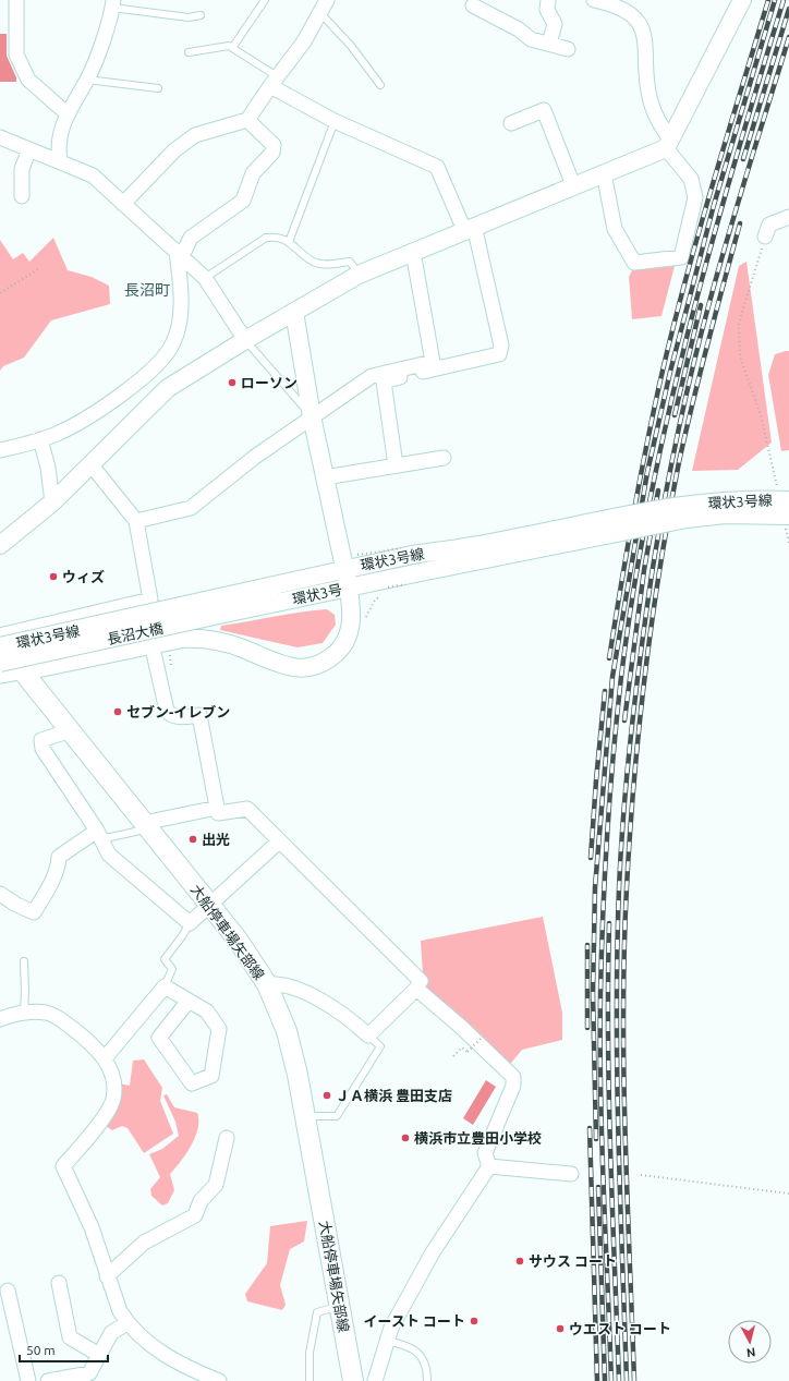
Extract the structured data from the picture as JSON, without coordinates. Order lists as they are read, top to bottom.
{
  "streets": {
    "main road": ["大船停車場矢部線"],
    "street": ["環状3号線", "環状3号", "長沼大橋"]
  },
  "crossings": [
    ["環状3号線", "環状3号"],
    ["環状3号線", "大船停車場矢部線"],
    ["環状3号", "長沼大橋"]
  ],
  "districts": ["長沼町"],
  "places": [
    "ローソン",
    "ウィズ",
    "セブン-イレブン",
    "出光",
    "ＪＡ横浜 豊田支店",
    "横浜市立豊田小学校",
    "サウス コート",
    "イースト コート",
    "ウエスト コート"
  ],
  "scale_bar": "50 m",
  "north": "bottom"
}
